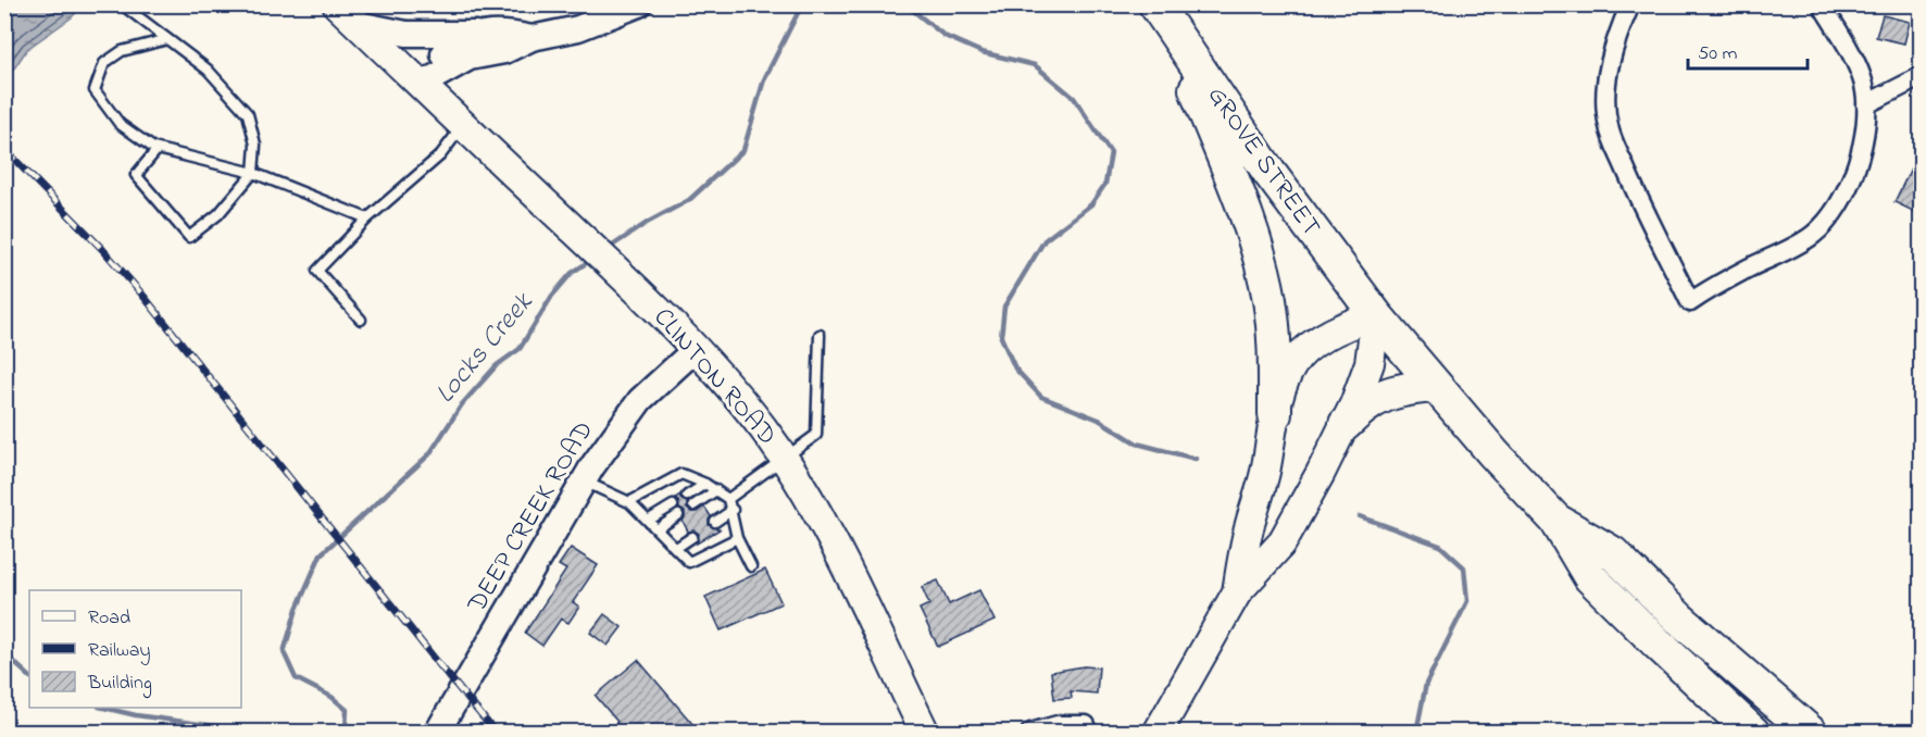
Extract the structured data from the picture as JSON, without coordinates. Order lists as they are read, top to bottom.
{
  "streets": {
    "highway": ["GROVE STREET"],
    "main road": ["CLINTON ROAD"],
    "street": ["DEEP CREEK ROAD"]
  },
  "crossings": [
    ["CLINTON ROAD", "DEEP CREEK ROAD"]
  ],
  "water": ["Locks Creek"],
  "legend": ["Road", "Railway", "Building"],
  "scale_bar": "50 m"
}
